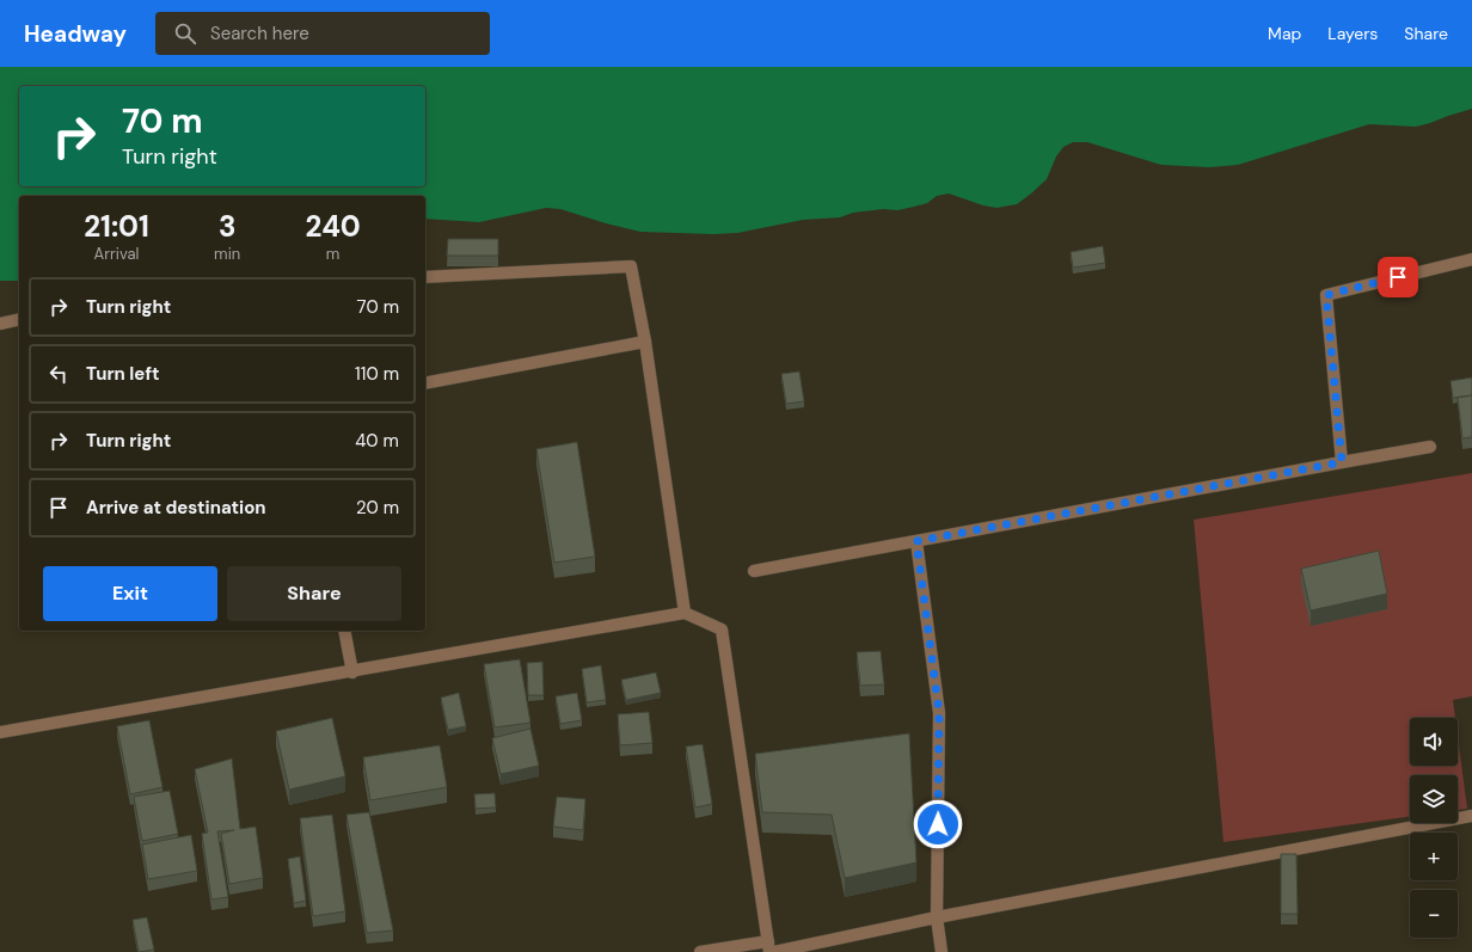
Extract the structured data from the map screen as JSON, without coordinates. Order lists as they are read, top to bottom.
{
  "page": {
    "header": "Headway",
    "search": "Search here",
    "nav": ["Map", "Layers", "Share"],
    "turn": ["70 m", "Turn right"],
    "eta": [
      "21:01",
      "Arrival",
      "3",
      "min",
      "240",
      "m"
    ],
    "list": [
      {
        "name": "Turn right",
        "value": "70 m"
      },
      {
        "name": "Turn left",
        "value": "110 m"
      },
      {
        "name": "Turn right",
        "value": "40 m"
      },
      {
        "name": "Arrive at destination",
        "value": "20 m"
      }
    ],
    "buttons": ["Exit", "Share"],
    "map_buttons": ["+", "−"]
  }
}
